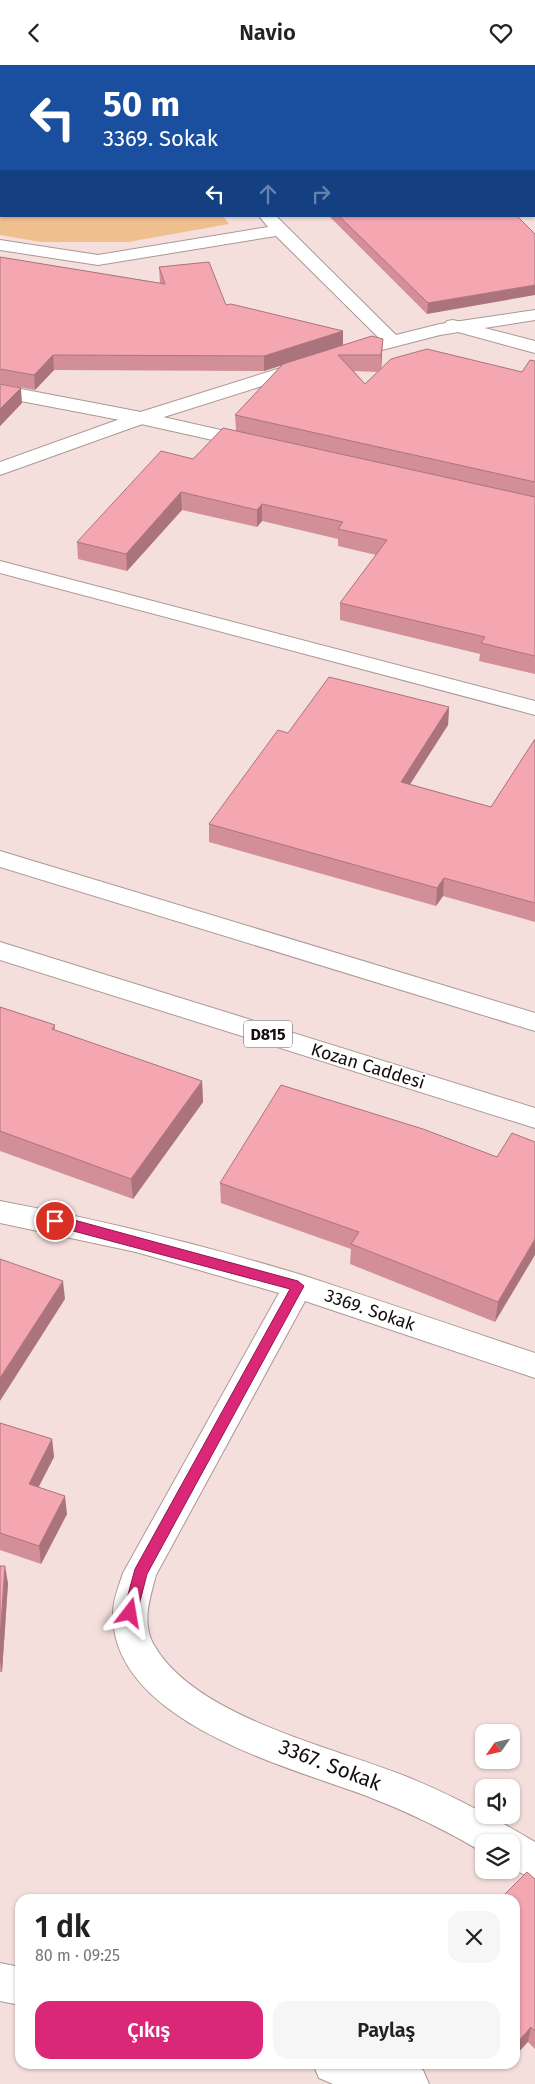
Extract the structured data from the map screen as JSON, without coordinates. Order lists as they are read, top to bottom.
{
  "streets": {
    "main road": [
      "D815",
      "Kozan Caddesi",
      "3369. Sokak",
      "3367. Sokak"
    ]
  },
  "crossings": [
    ["3369. Sokak", "3367. Sokak"]
  ],
  "north": "bottom left",
  "page": {
    "header": "Navio",
    "turn": ["50 m", "3369. Sokak"],
    "heading": ["1 dk", "80 m · 09:25"],
    "buttons": ["Çıkış", "Paylaş"]
  }
}
